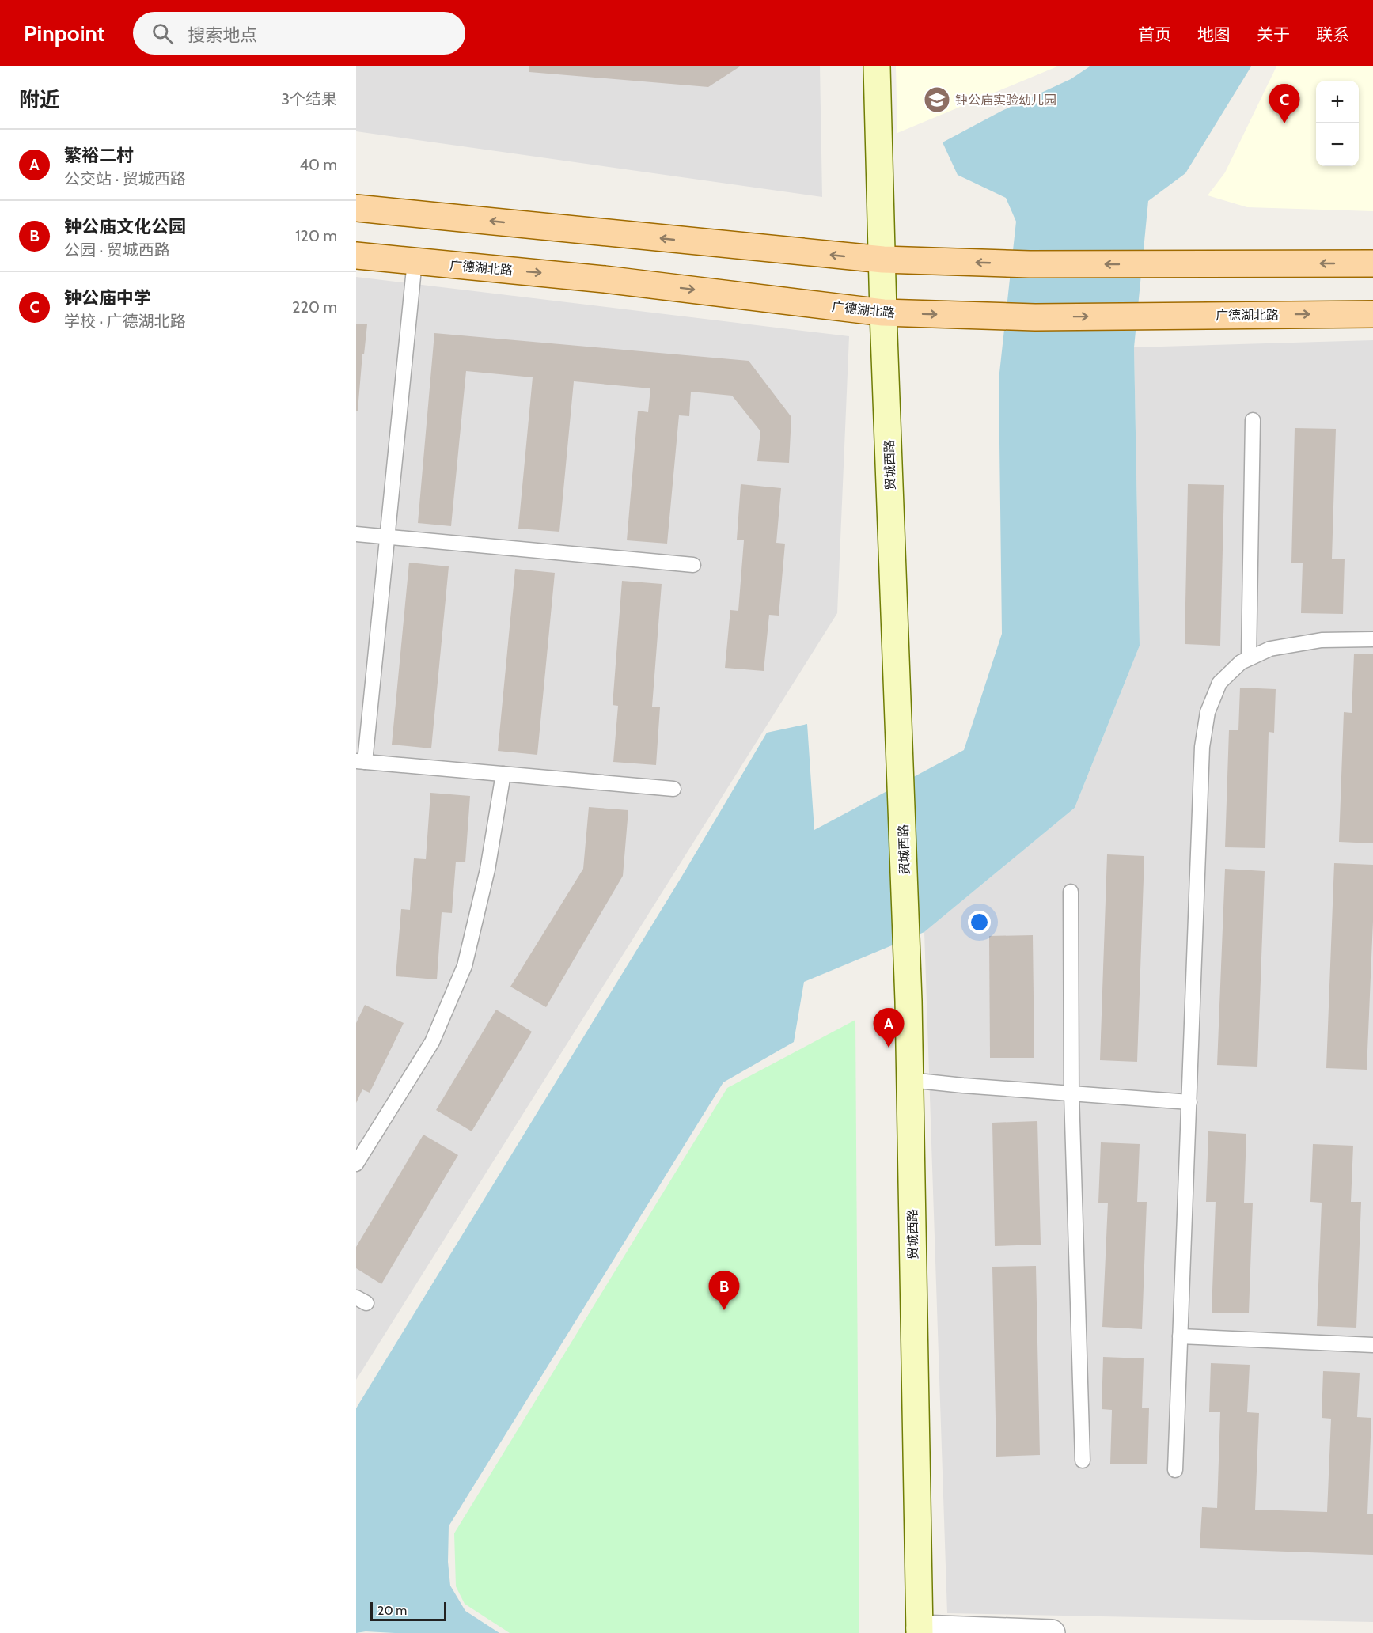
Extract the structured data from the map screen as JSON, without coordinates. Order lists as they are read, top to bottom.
{
  "streets": {
    "main road": ["广德湖北路", "贸城西路"]
  },
  "crossings": [
    ["广德湖北路", "贸城西路"]
  ],
  "places": {
    "school or university": ["钟公庙实验幼儿园"]
  },
  "scale_bar": "20 m",
  "page": {
    "header": "Pinpoint",
    "search": "搜索地点",
    "nav": [
      "首页",
      "地图",
      "关于",
      "联系"
    ],
    "heading": ["附近", "3个结果"],
    "map_buttons": ["+", "−"],
    "pins": ["C", "A", "B"],
    "list": [
      {
        "mark": "A",
        "name": "繁裕二村",
        "note": "公交站 · 贸城西路",
        "value": "40 m"
      },
      {
        "mark": "B",
        "name": "钟公庙文化公园",
        "note": "公园 · 贸城西路",
        "value": "120 m"
      },
      {
        "mark": "C",
        "name": "钟公庙中学",
        "note": "学校 · 广德湖北路",
        "value": "220 m"
      }
    ],
    "scale": "20 m"
  }
}
